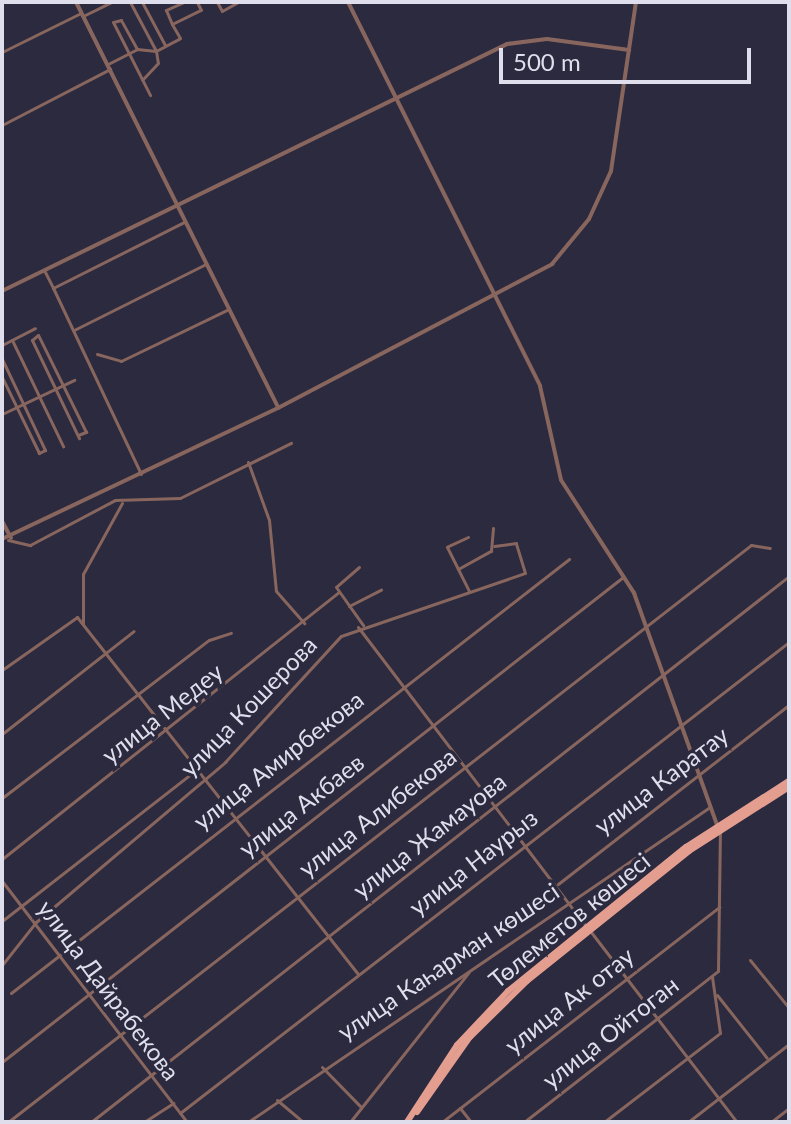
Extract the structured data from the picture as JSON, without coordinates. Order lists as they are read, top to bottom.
{
  "streets": {
    "main road": ["Төлеметов көшесі"],
    "street": [
      "улица Кошерова",
      "улица Медеу",
      "улица Амирбекова",
      "улица Каратау",
      "улица Акбаев",
      "улица Алибекова",
      "улица Жамауова",
      "улица Наурыз",
      "улица Каһарман көшесі",
      "улица Дайрабекова",
      "улица Ак отау",
      "улица Ойтоган"
    ]
  },
  "crossings": [
    ["улица Кошерова", "улица Дайрабекова"],
    ["улица Амирбекова", "улица Дайрабекова"],
    ["улица Акбаев", "улица Дайрабекова"],
    ["улица Алибекова", "улица Дайрабекова"],
    ["улица Жамауова", "улица Дайрабекова"],
    ["улица Наурыз", "улица Дайрабекова"],
    ["улица Ак отау", "улица Ойтоган"]
  ],
  "scale_bar": "500 m"
}
